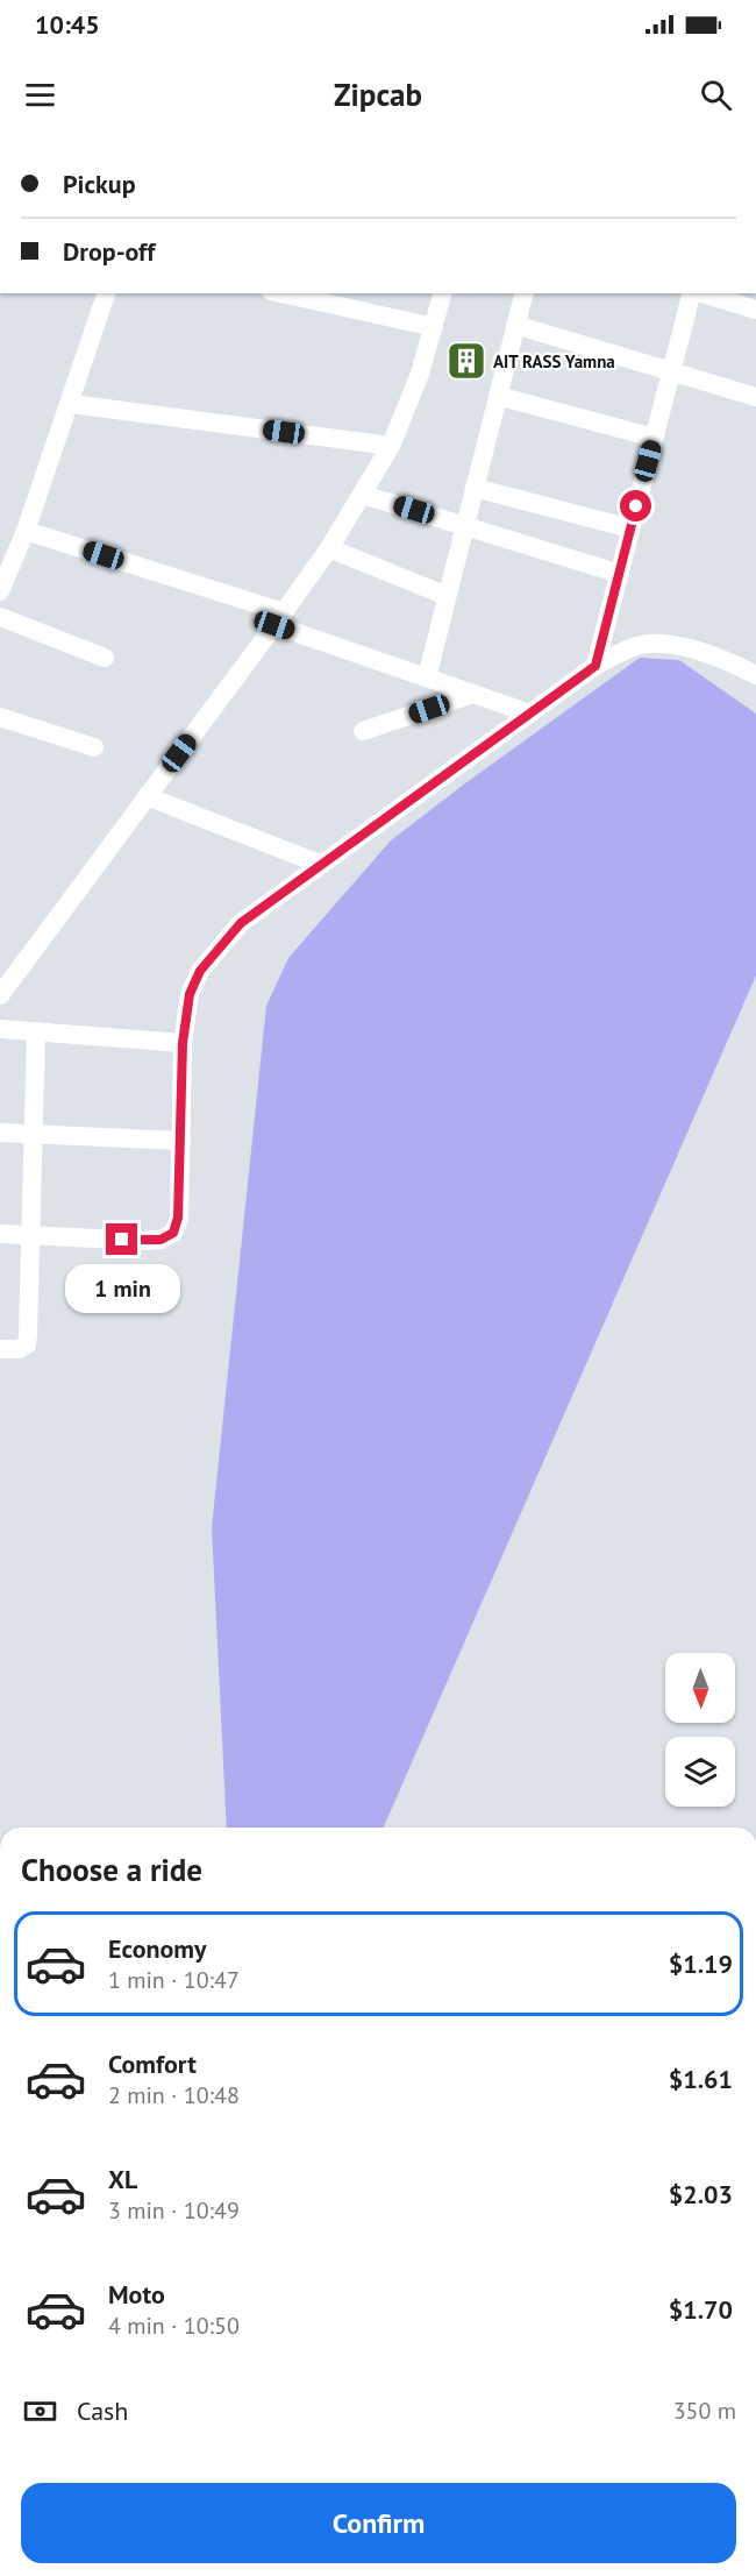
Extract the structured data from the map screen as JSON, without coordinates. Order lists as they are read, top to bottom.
{
  "places": {
    "building": ["AIT RASS Yamna"]
  },
  "north": "bottom",
  "page": {
    "status": "10:45",
    "header": "Zipcab",
    "banner": ["Pickup", "Drop-off"],
    "bubble": "1 min",
    "heading": "Choose a ride",
    "list": [
      {
        "name": "Economy",
        "note": "1 min · 10:47",
        "value": "$1.19"
      },
      {
        "name": "Comfort",
        "note": "2 min · 10:48",
        "value": "$1.61"
      },
      {
        "name": "XL",
        "note": "3 min · 10:49",
        "value": "$2.03"
      },
      {
        "name": "Moto",
        "note": "4 min · 10:50",
        "value": "$1.70"
      }
    ],
    "pay": ["Cash", "350 m"],
    "buttons": "Confirm"
  }
}
